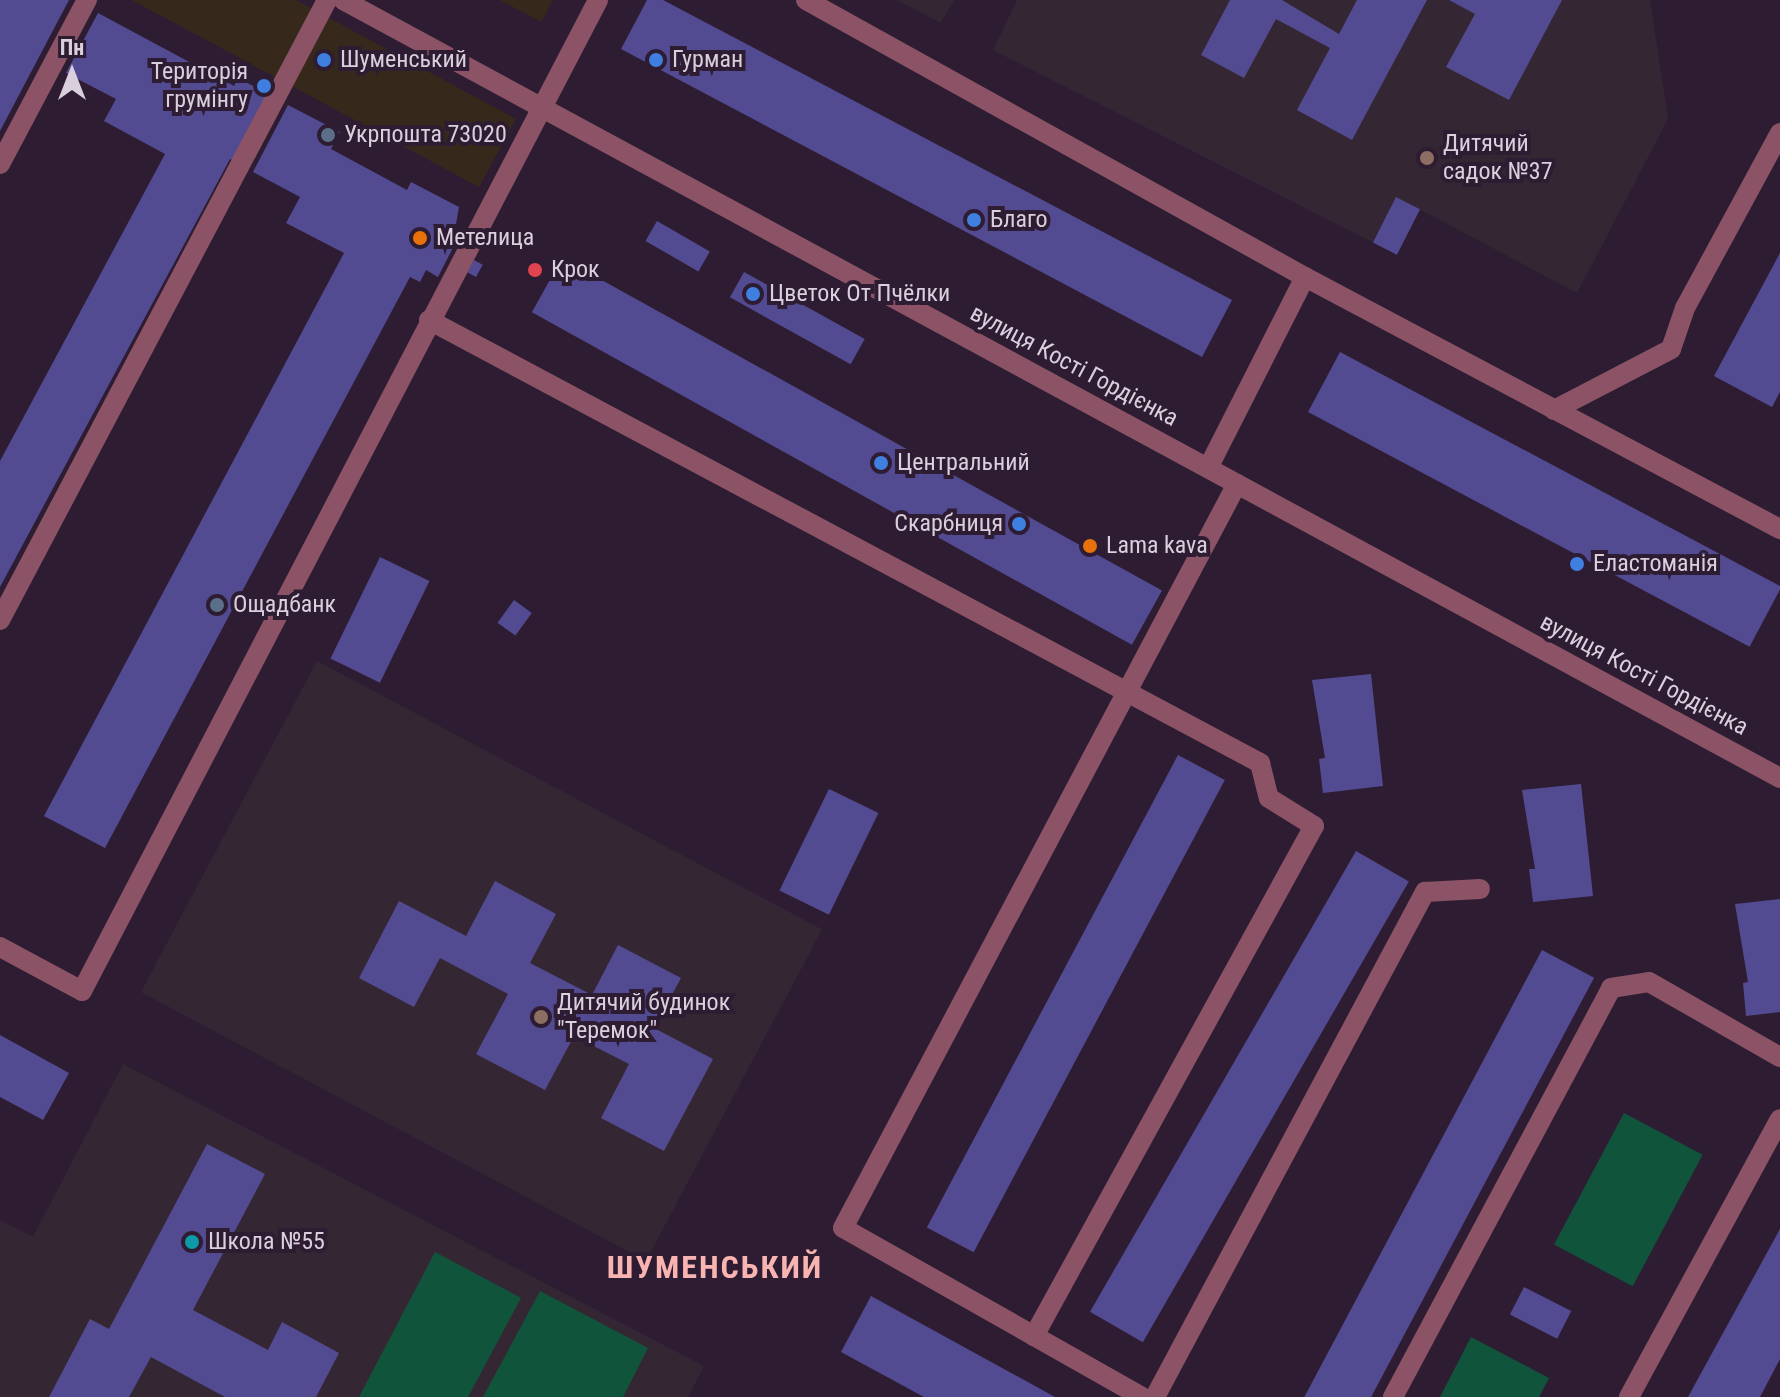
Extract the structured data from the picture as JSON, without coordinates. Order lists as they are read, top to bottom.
{
  "streets": {
    "street": ["вулиця Кості Гордієнка"]
  },
  "districts": ["ШУМЕНСЬКИЙ"],
  "places": [
    "Шуменський",
    "Гурман",
    "Територія грумінгу",
    "Укрпошта 73020",
    "Дитячий садок №37",
    "Благо",
    "Метелица",
    "Крок",
    "Цветок От Пчёлки",
    "Центральний",
    "Скарбниця",
    "Lama kava",
    "Еластоманія",
    "Ощадбанк",
    "Дитячий будинок \"Теремок\"",
    "Школа №55"
  ],
  "north": "top"
}
